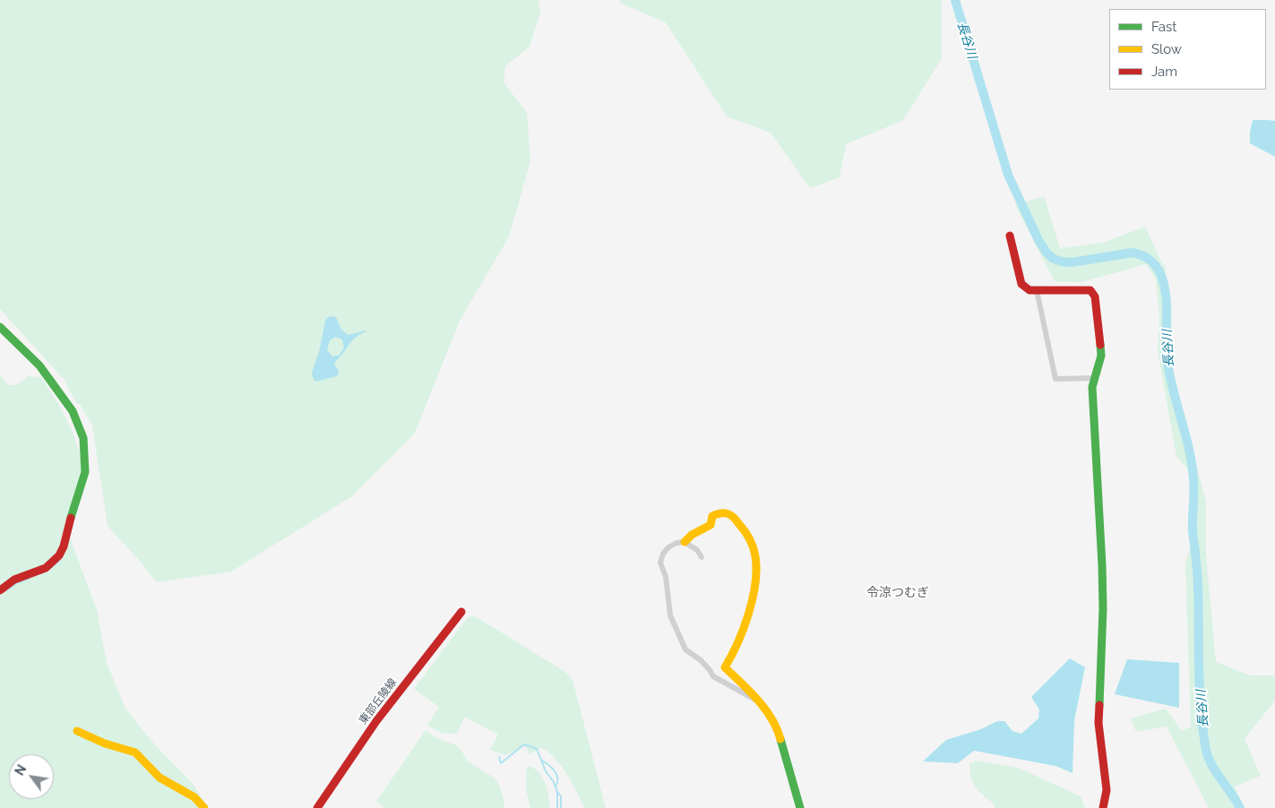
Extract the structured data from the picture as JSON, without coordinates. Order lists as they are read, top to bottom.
{
  "streets": {
    "street": ["東部丘陵線"]
  },
  "districts": ["令涼つむぎ"],
  "water": ["長谷川"],
  "legend": ["Fast", "Slow", "Jam"],
  "north": "top left"
}
